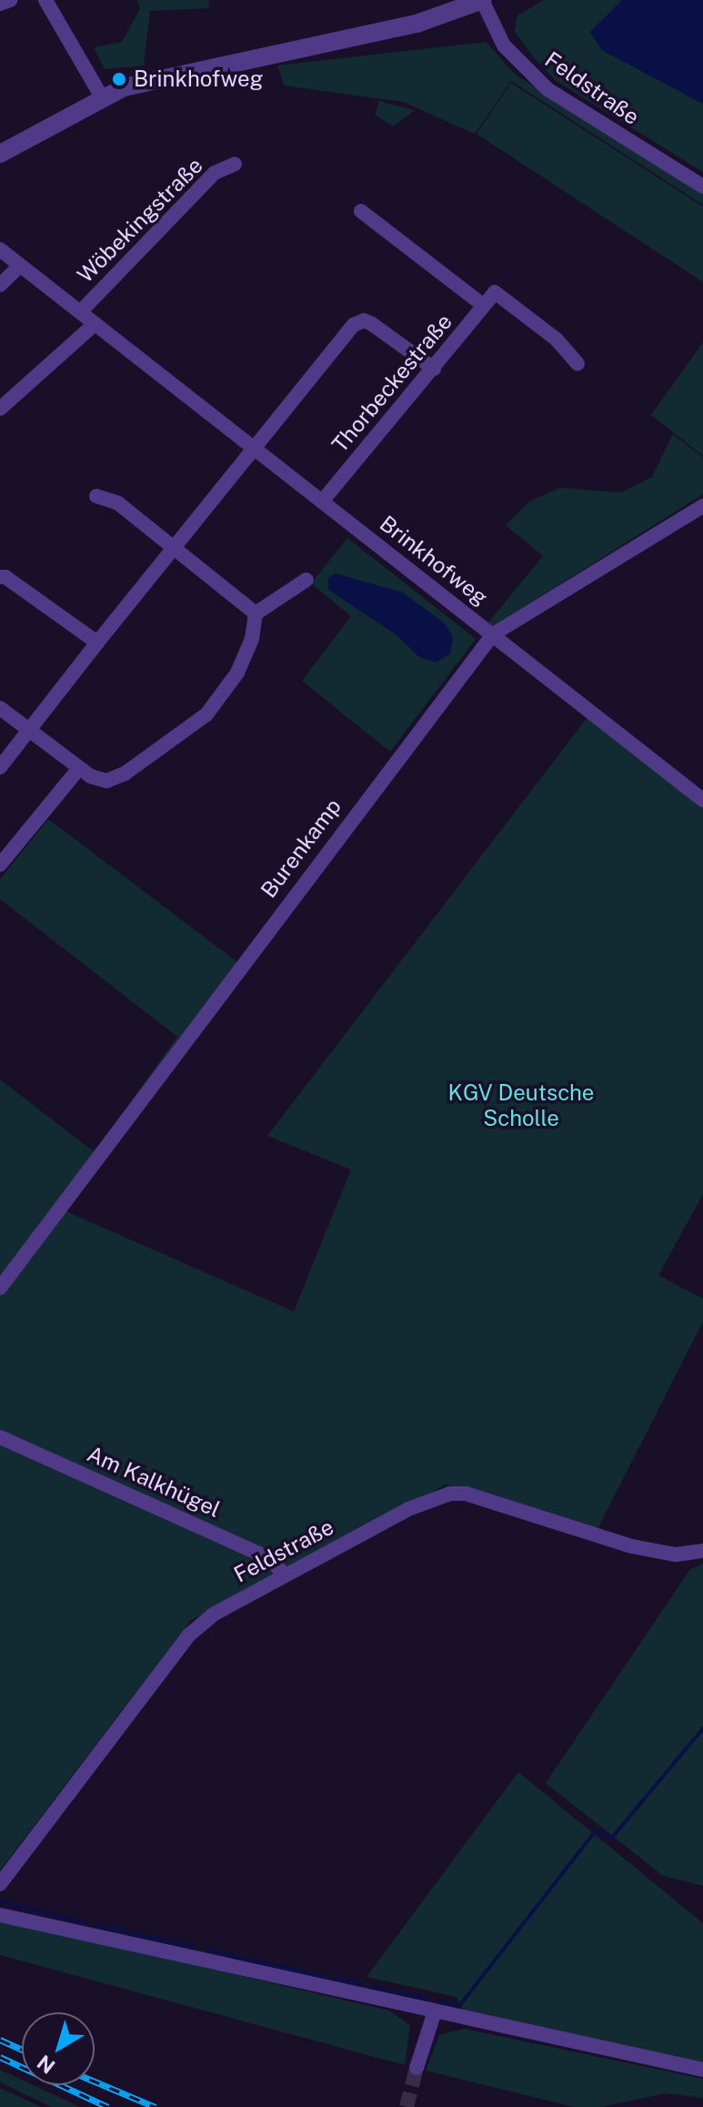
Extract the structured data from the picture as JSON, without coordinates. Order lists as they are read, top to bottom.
{
  "streets": {
    "street": [
      "Feldstraße",
      "Wöbekingstraße",
      "Thorbeckestraße",
      "Brinkhofweg",
      "Burenkamp",
      "Am Kalkhügel"
    ]
  },
  "crossings": [
    ["Feldstraße", "Am Kalkhügel"],
    ["Wöbekingstraße", "Brinkhofweg"],
    ["Thorbeckestraße", "Brinkhofweg"],
    ["Brinkhofweg", "Burenkamp"]
  ],
  "parks": ["KGV Deutsche Scholle"],
  "places": ["Brinkhofweg"],
  "north": "bottom left"
}
